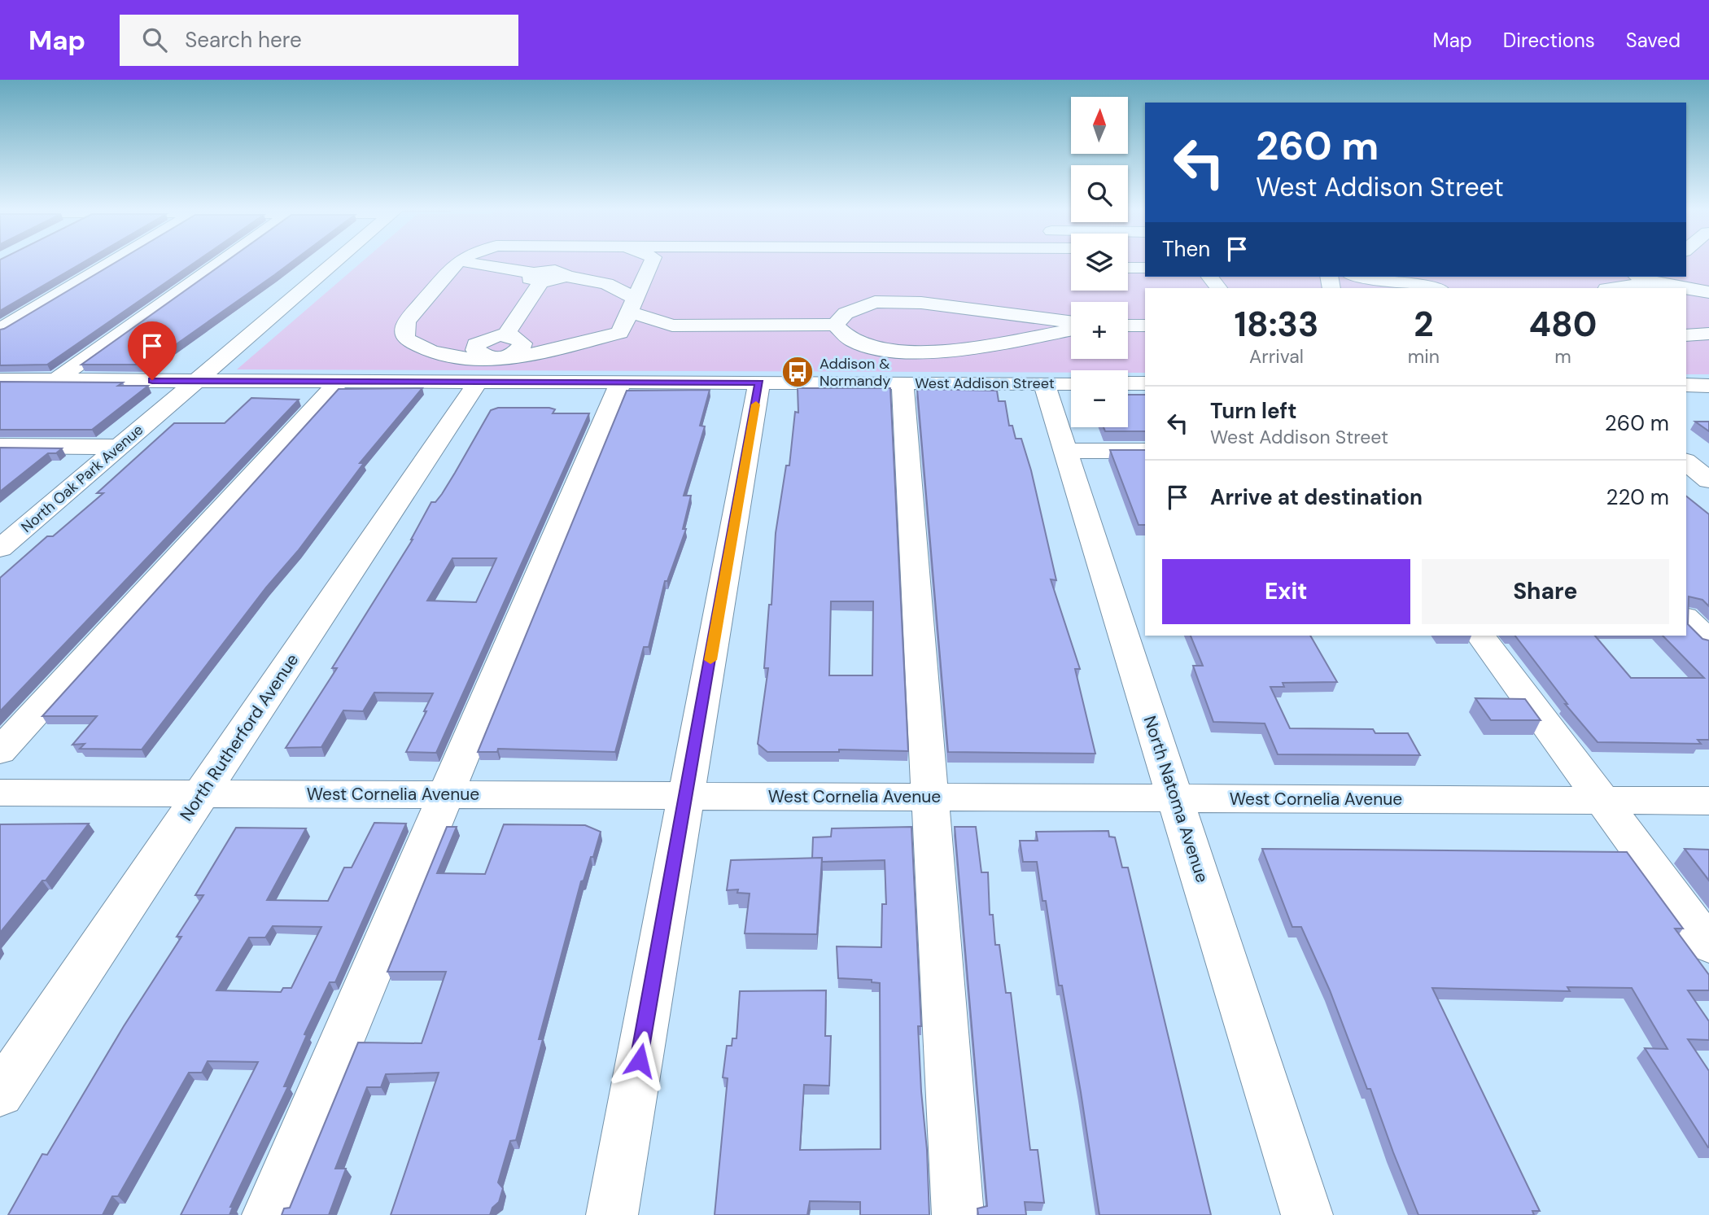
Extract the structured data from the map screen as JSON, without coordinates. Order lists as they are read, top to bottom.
{
  "streets": {
    "street": [
      "West Addison Street",
      "North Oak Park Avenue",
      "North Rutherford Avenue",
      "West Cornelia Avenue",
      "North Natoma Avenue"
    ]
  },
  "crossings": [
    ["West Addison Street", "North Oak Park Avenue"],
    ["West Addison Street", "North Rutherford Avenue"],
    ["West Addison Street", "North Natoma Avenue"],
    ["North Rutherford Avenue", "West Cornelia Avenue"],
    ["West Cornelia Avenue", "North Natoma Avenue"]
  ],
  "places": {
    "bus stop": ["Addison & Normandy"]
  },
  "north": "top",
  "page": {
    "header": "Map",
    "search": "Search here",
    "nav": ["Map", "Directions", "Saved"],
    "map_buttons": ["+", "−"],
    "turn": ["260 m", "West Addison Street"],
    "then": "Then",
    "eta": [
      "18:33",
      "Arrival",
      "2",
      "min",
      "480",
      "m"
    ],
    "list": [
      {
        "name": "Turn left",
        "note": "West Addison Street",
        "value": "260 m"
      },
      {
        "name": "Arrive at destination",
        "value": "220 m"
      }
    ],
    "buttons": ["Exit", "Share"]
  }
}
